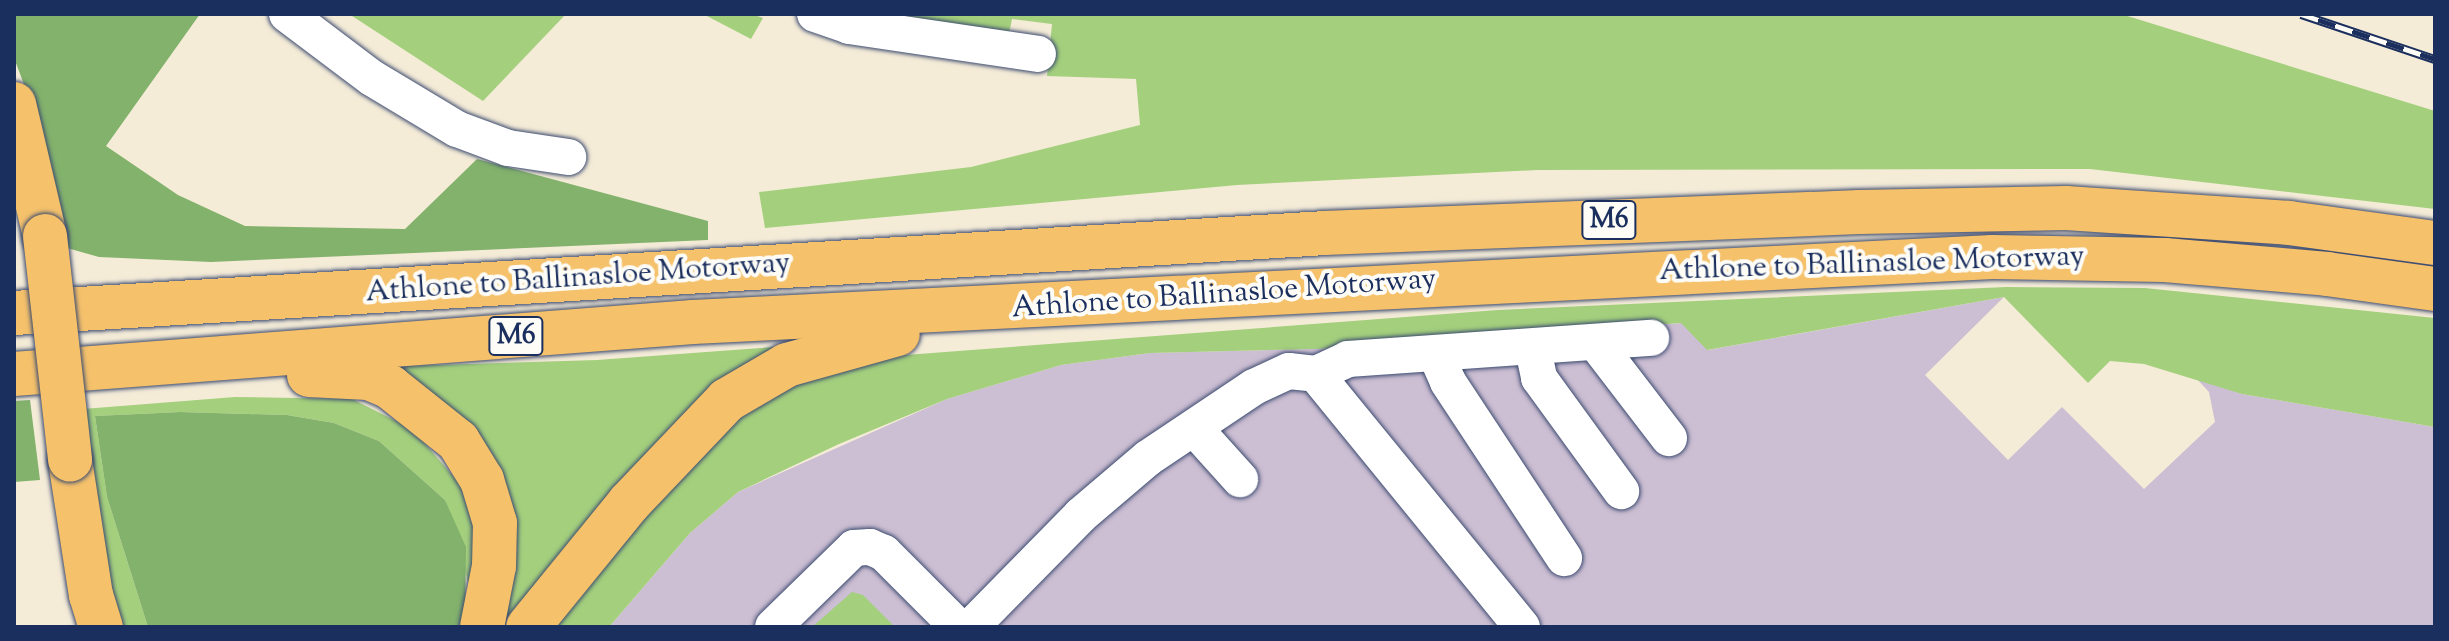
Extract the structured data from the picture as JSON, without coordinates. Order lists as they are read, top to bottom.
{
  "streets": {
    "main road": ["M6", "Athlone to Ballinasloe Motorway"]
  }
}
